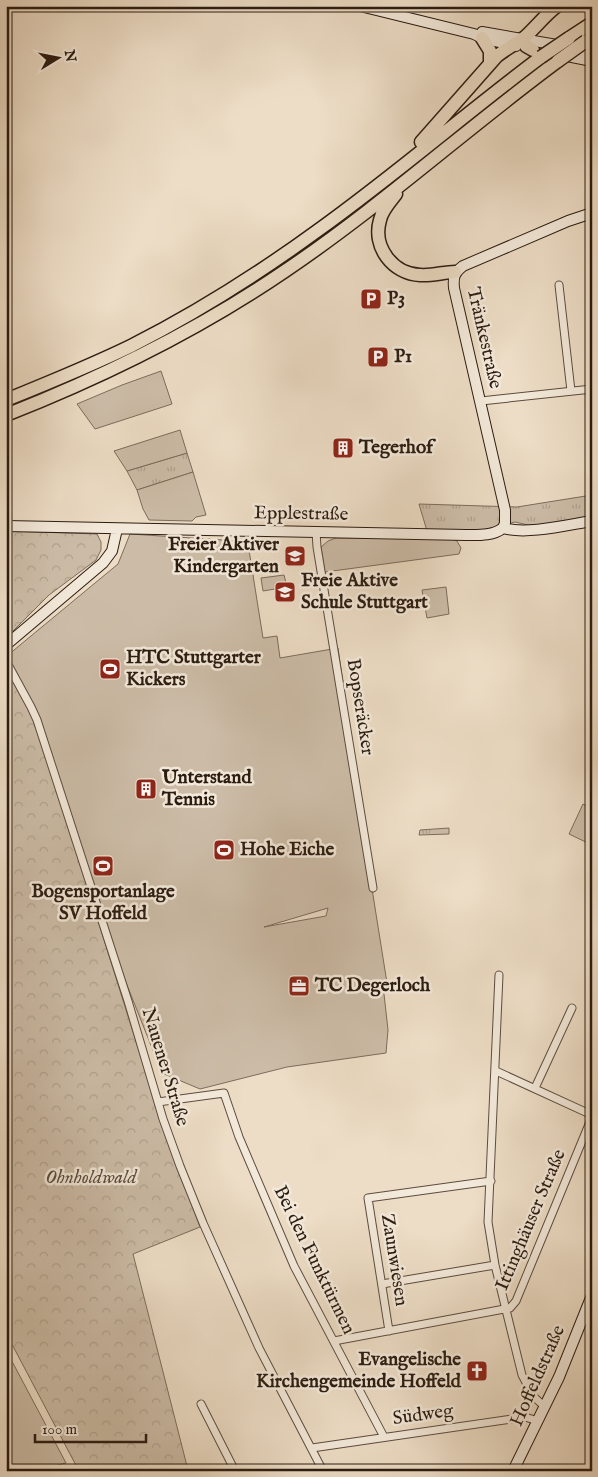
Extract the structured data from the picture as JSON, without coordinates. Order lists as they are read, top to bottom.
{
  "streets": {
    "main road": ["Tränkestraße", "Epplestraße", "Hoffeldstraße"],
    "street": [
      "Bopseräcker",
      "Nauener Straße",
      "Ittinghäuser Straße",
      "Bei den Funktürmen",
      "Zaunwiesen",
      "Südweg"
    ]
  },
  "crossings": [
    ["Tränkestraße", "Epplestraße"],
    ["Epplestraße", "Bopseräcker"],
    ["Nauener Straße", "Bei den Funktürmen"],
    ["Nauener Straße", "Südweg"],
    ["Ittinghäuser Straße", "Bei den Funktürmen"],
    ["Ittinghäuser Straße", "Zaunwiesen"],
    ["Bei den Funktürmen", "Südweg"],
    ["Hoffeldstraße", "Südweg"]
  ],
  "parks": ["Ohnholdwald"],
  "places": {
    "parking": ["P3", "P1"],
    "building": ["Tegerhof", "Unterstand Tennis"],
    "school or university": ["Freier Aktiver Kindergarten", "Freie Aktive Schule Stuttgart"],
    "sports": ["HTC Stuttgarter Kickers", "Hohe Eiche", "Bogensportanlage SV Hoffeld"],
    "office": ["TC Degerloch"],
    "church": ["Evangelische Kirchengemeinde Hoffeld"]
  },
  "scale_bar": "100 m",
  "north": "right"
}
